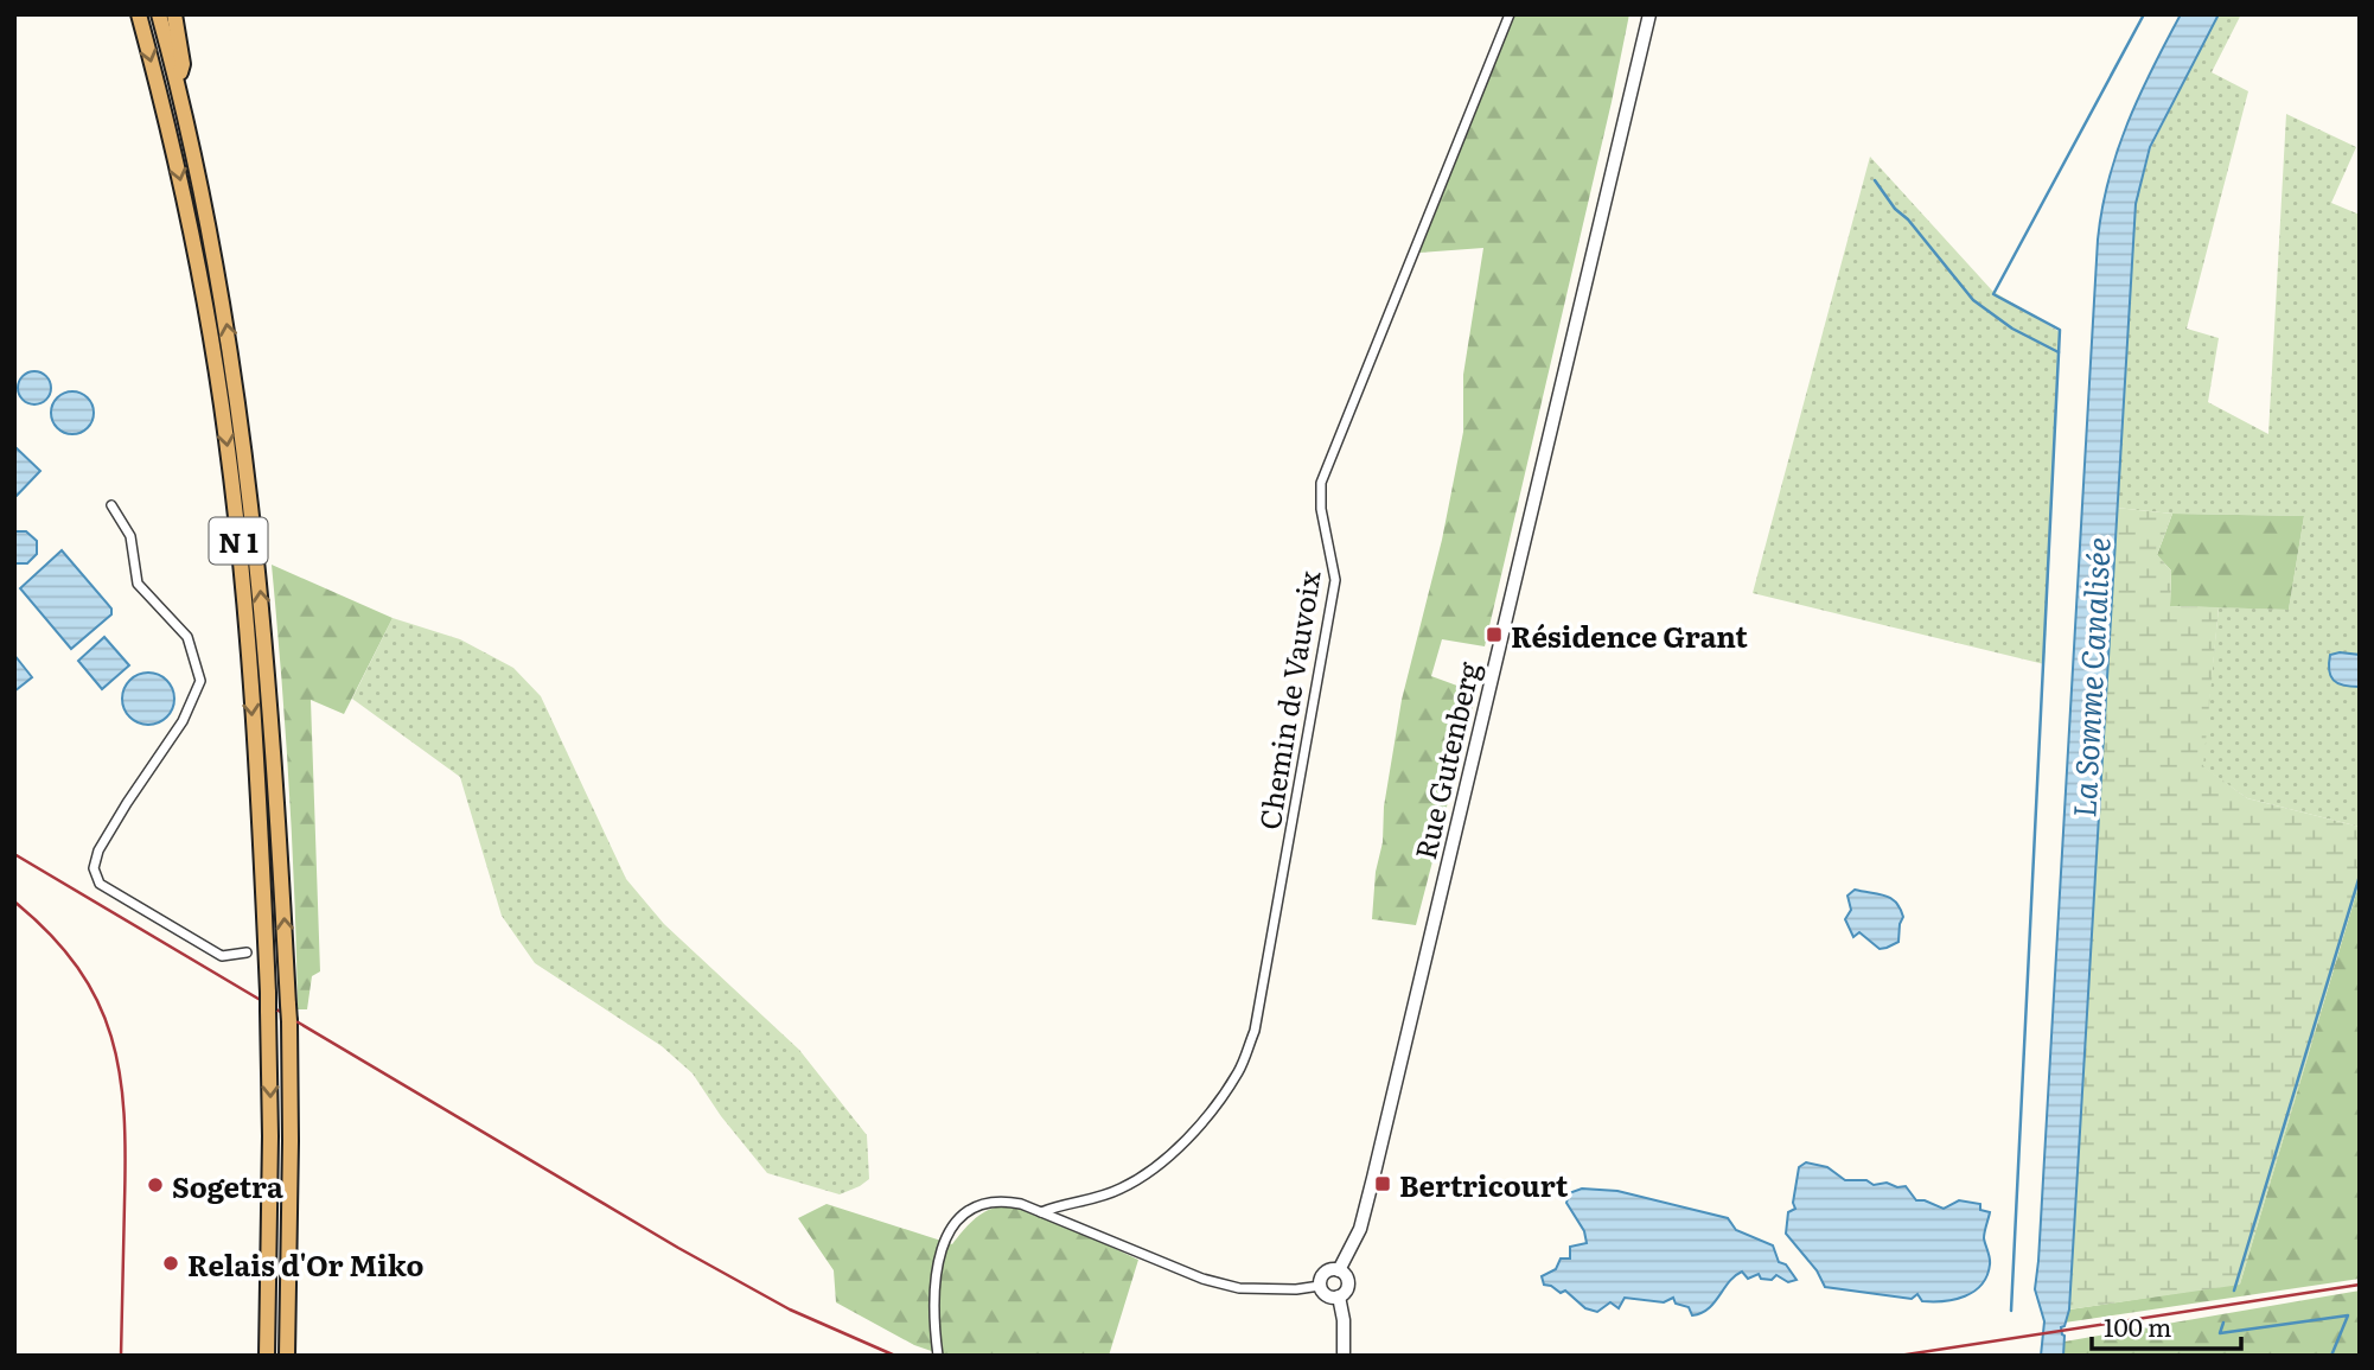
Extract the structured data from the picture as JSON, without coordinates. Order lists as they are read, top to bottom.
{
  "streets": {
    "highway": ["N 1"],
    "street": ["Chemin de Vauvoix", "Rue Gutenberg"]
  },
  "water": ["La Somme Canalisée"],
  "places": {
    "transit": ["Résidence Grant", "Bertricourt"],
    "other": ["Sogetra", "Relais d'Or Miko"]
  },
  "scale_bar": "100 m"
}
